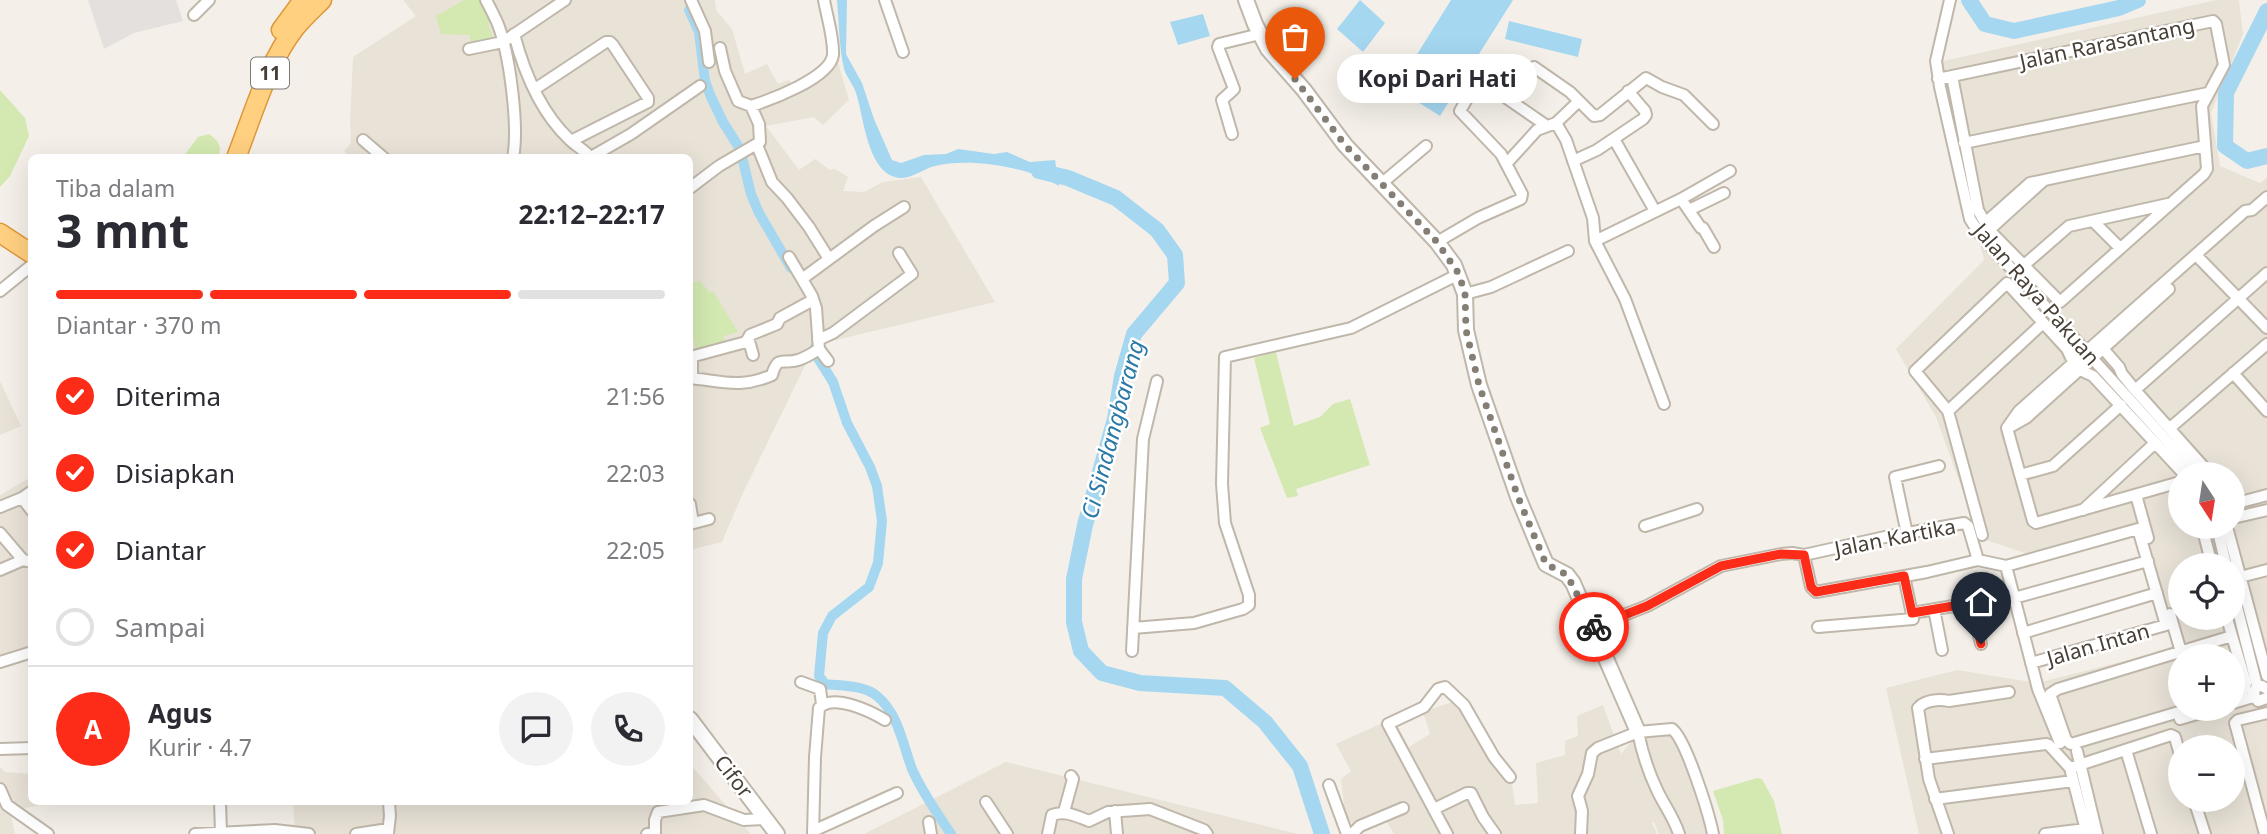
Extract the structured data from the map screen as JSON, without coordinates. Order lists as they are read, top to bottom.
{
  "streets": {
    "highway": ["11"],
    "street": [
      "Jalan Rarasantang",
      "Jalan Raya Pakuan",
      "Jalan Kartika",
      "Jalan Intan",
      "Cifor"
    ]
  },
  "crossings": [
    ["Jalan Rarasantang", "Jalan Raya Pakuan"]
  ],
  "water": ["Ci Sindangbarang"],
  "places": ["Kopi Dari Hati"],
  "north": "bottom",
  "page": {
    "bubble": "Kopi Dari Hati",
    "heading": ["3 mnt", "Tiba dalam", "22:12–22:17"],
    "panel": ["Agus", "Kurir · 4.7"],
    "bar": "Diantar · 370 m",
    "list": [
      ["Diterima", "21:56"],
      ["Disiapkan", "22:03"],
      ["Diantar", "22:05"],
      "Sampai"
    ],
    "map_buttons": ["+", "−"],
    "round": "A"
  }
}
